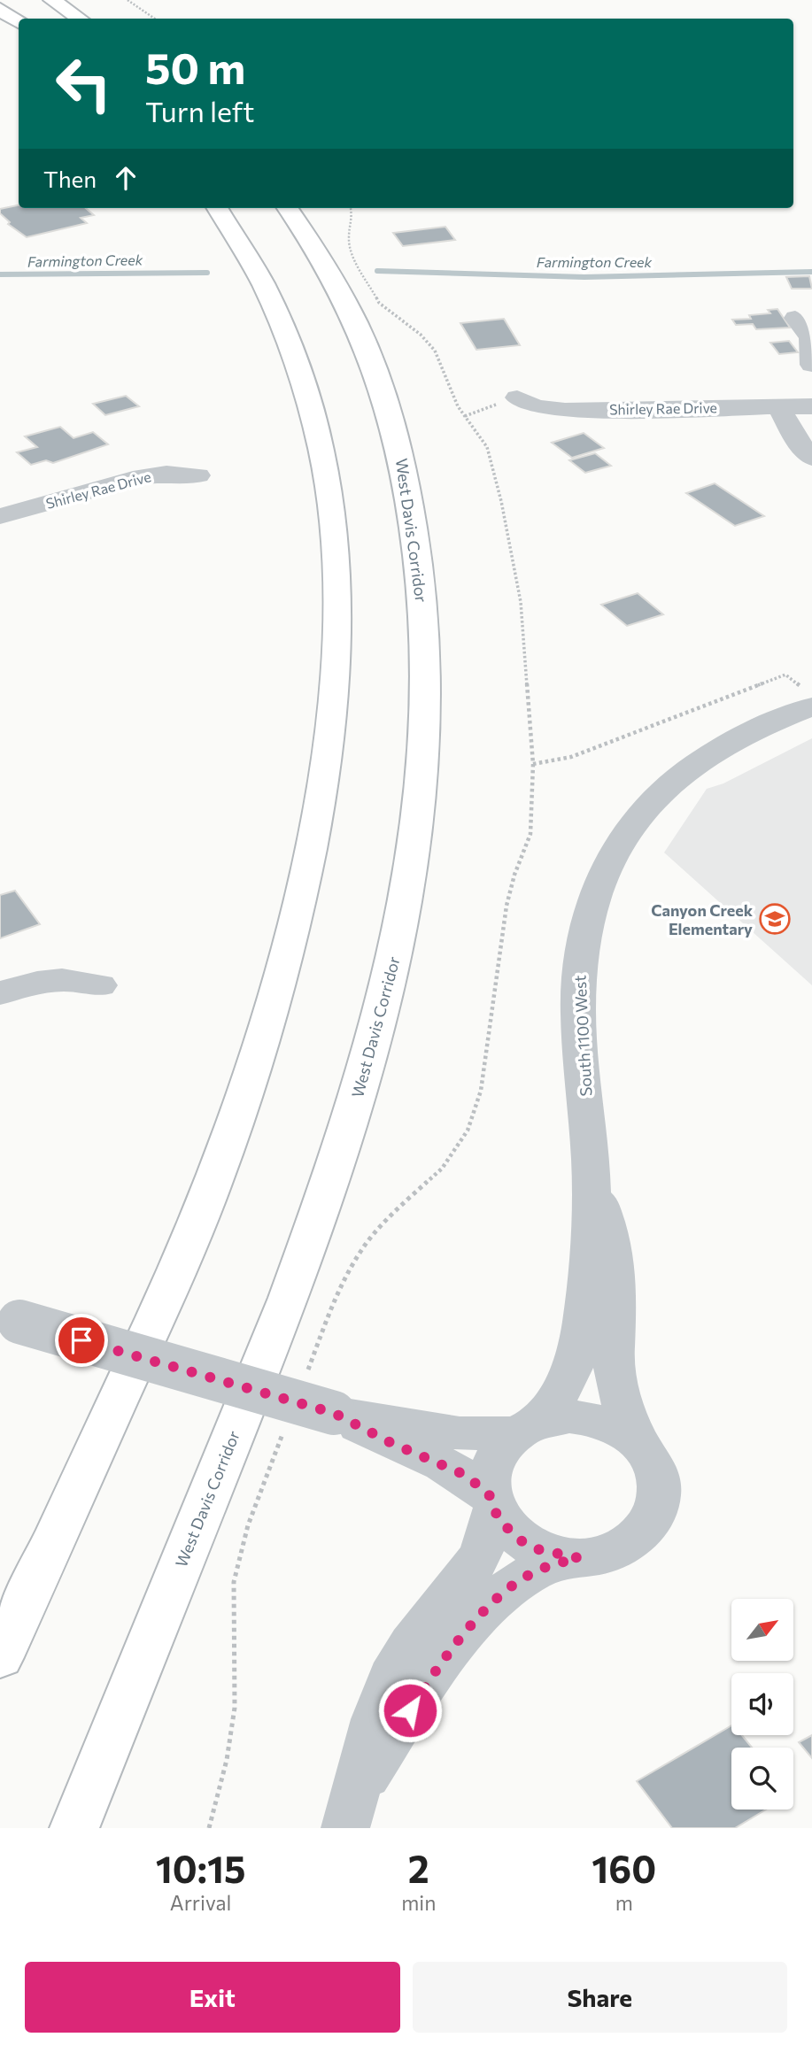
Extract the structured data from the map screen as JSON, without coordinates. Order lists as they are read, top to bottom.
{
  "streets": {
    "highway": ["West Davis Corridor"],
    "street": ["Shirley Rae Drive", "South 1100 West"]
  },
  "water": ["Farmington Creek"],
  "places": {
    "school or university": ["Canyon Creek Elementary"]
  },
  "north": "top right",
  "page": {
    "turn": ["50 m", "Turn left"],
    "then": "Then",
    "eta": [
      "10:15",
      "Arrival",
      "2",
      "min",
      "160",
      "m"
    ],
    "buttons": ["Exit", "Share"]
  }
}
